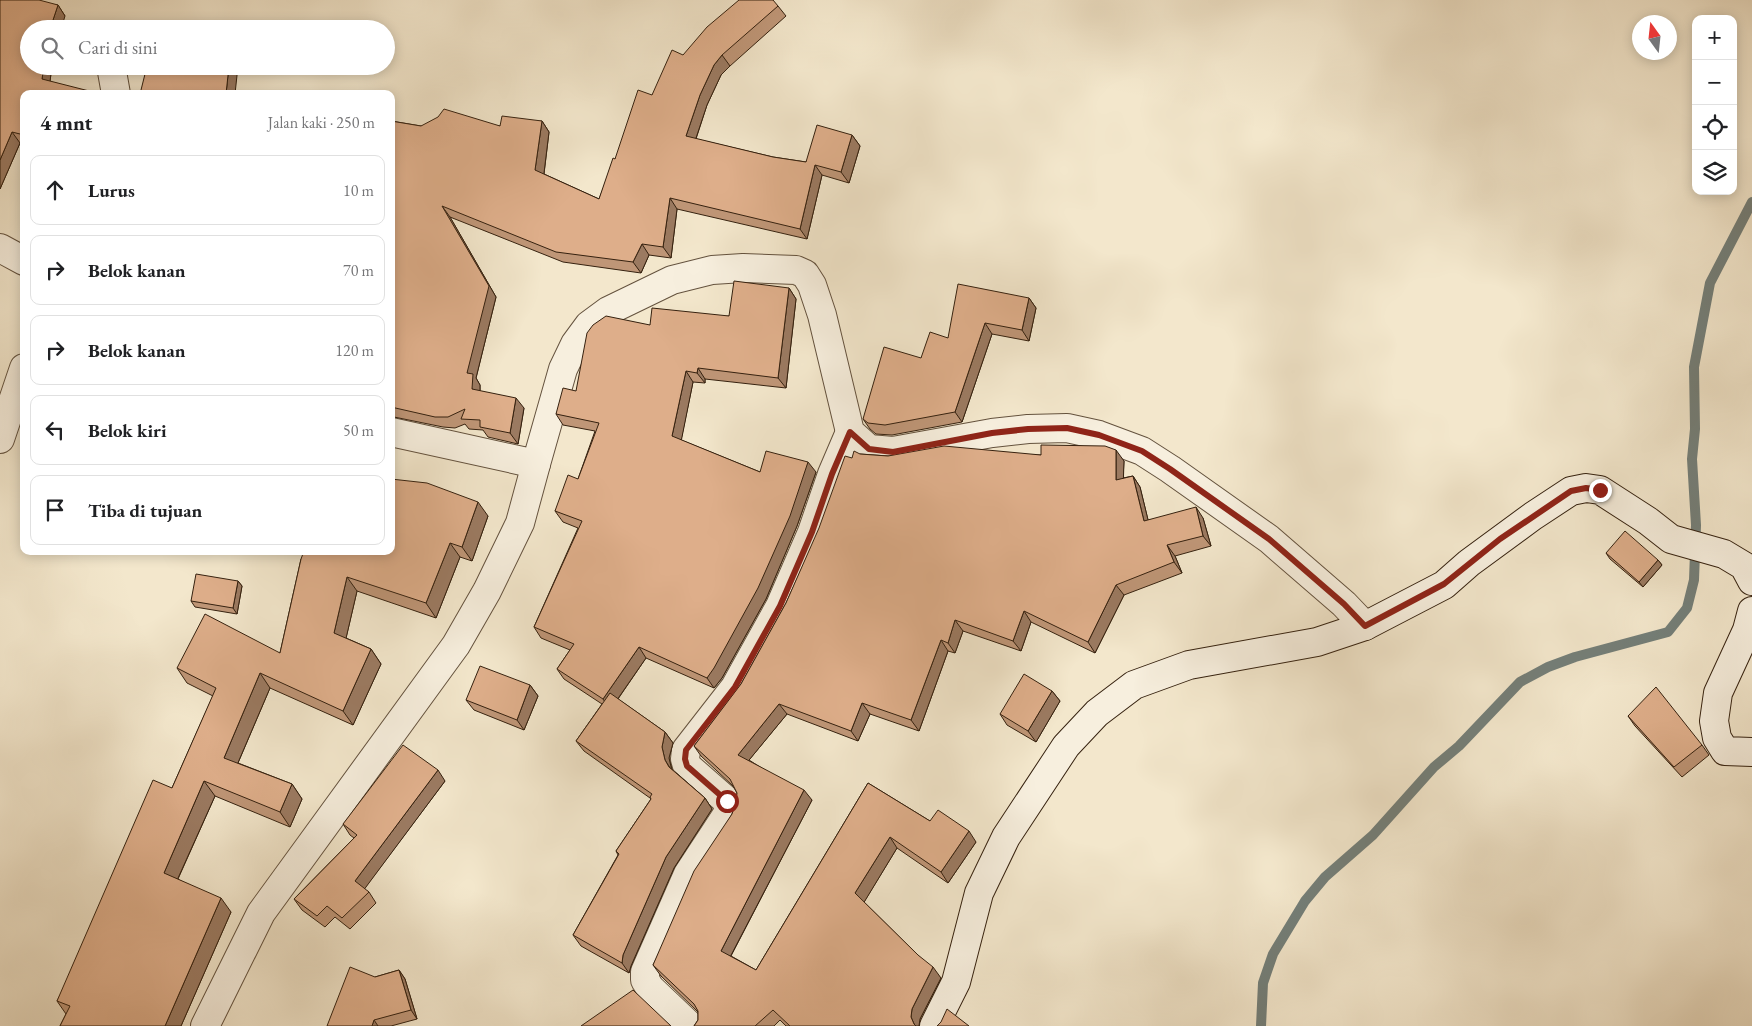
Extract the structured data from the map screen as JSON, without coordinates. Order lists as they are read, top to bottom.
{
  "north": "top",
  "page": {
    "map_buttons": ["+", "−"],
    "search": "Cari di sini",
    "heading": ["4 mnt", "Jalan kaki · 250 m"],
    "list": [
      ["Lurus", "10 m"],
      ["Belok kanan", "70 m"],
      ["Belok kanan", "120 m"],
      ["Belok kiri", "50 m"],
      "Tiba di tujuan"
    ]
  }
}
